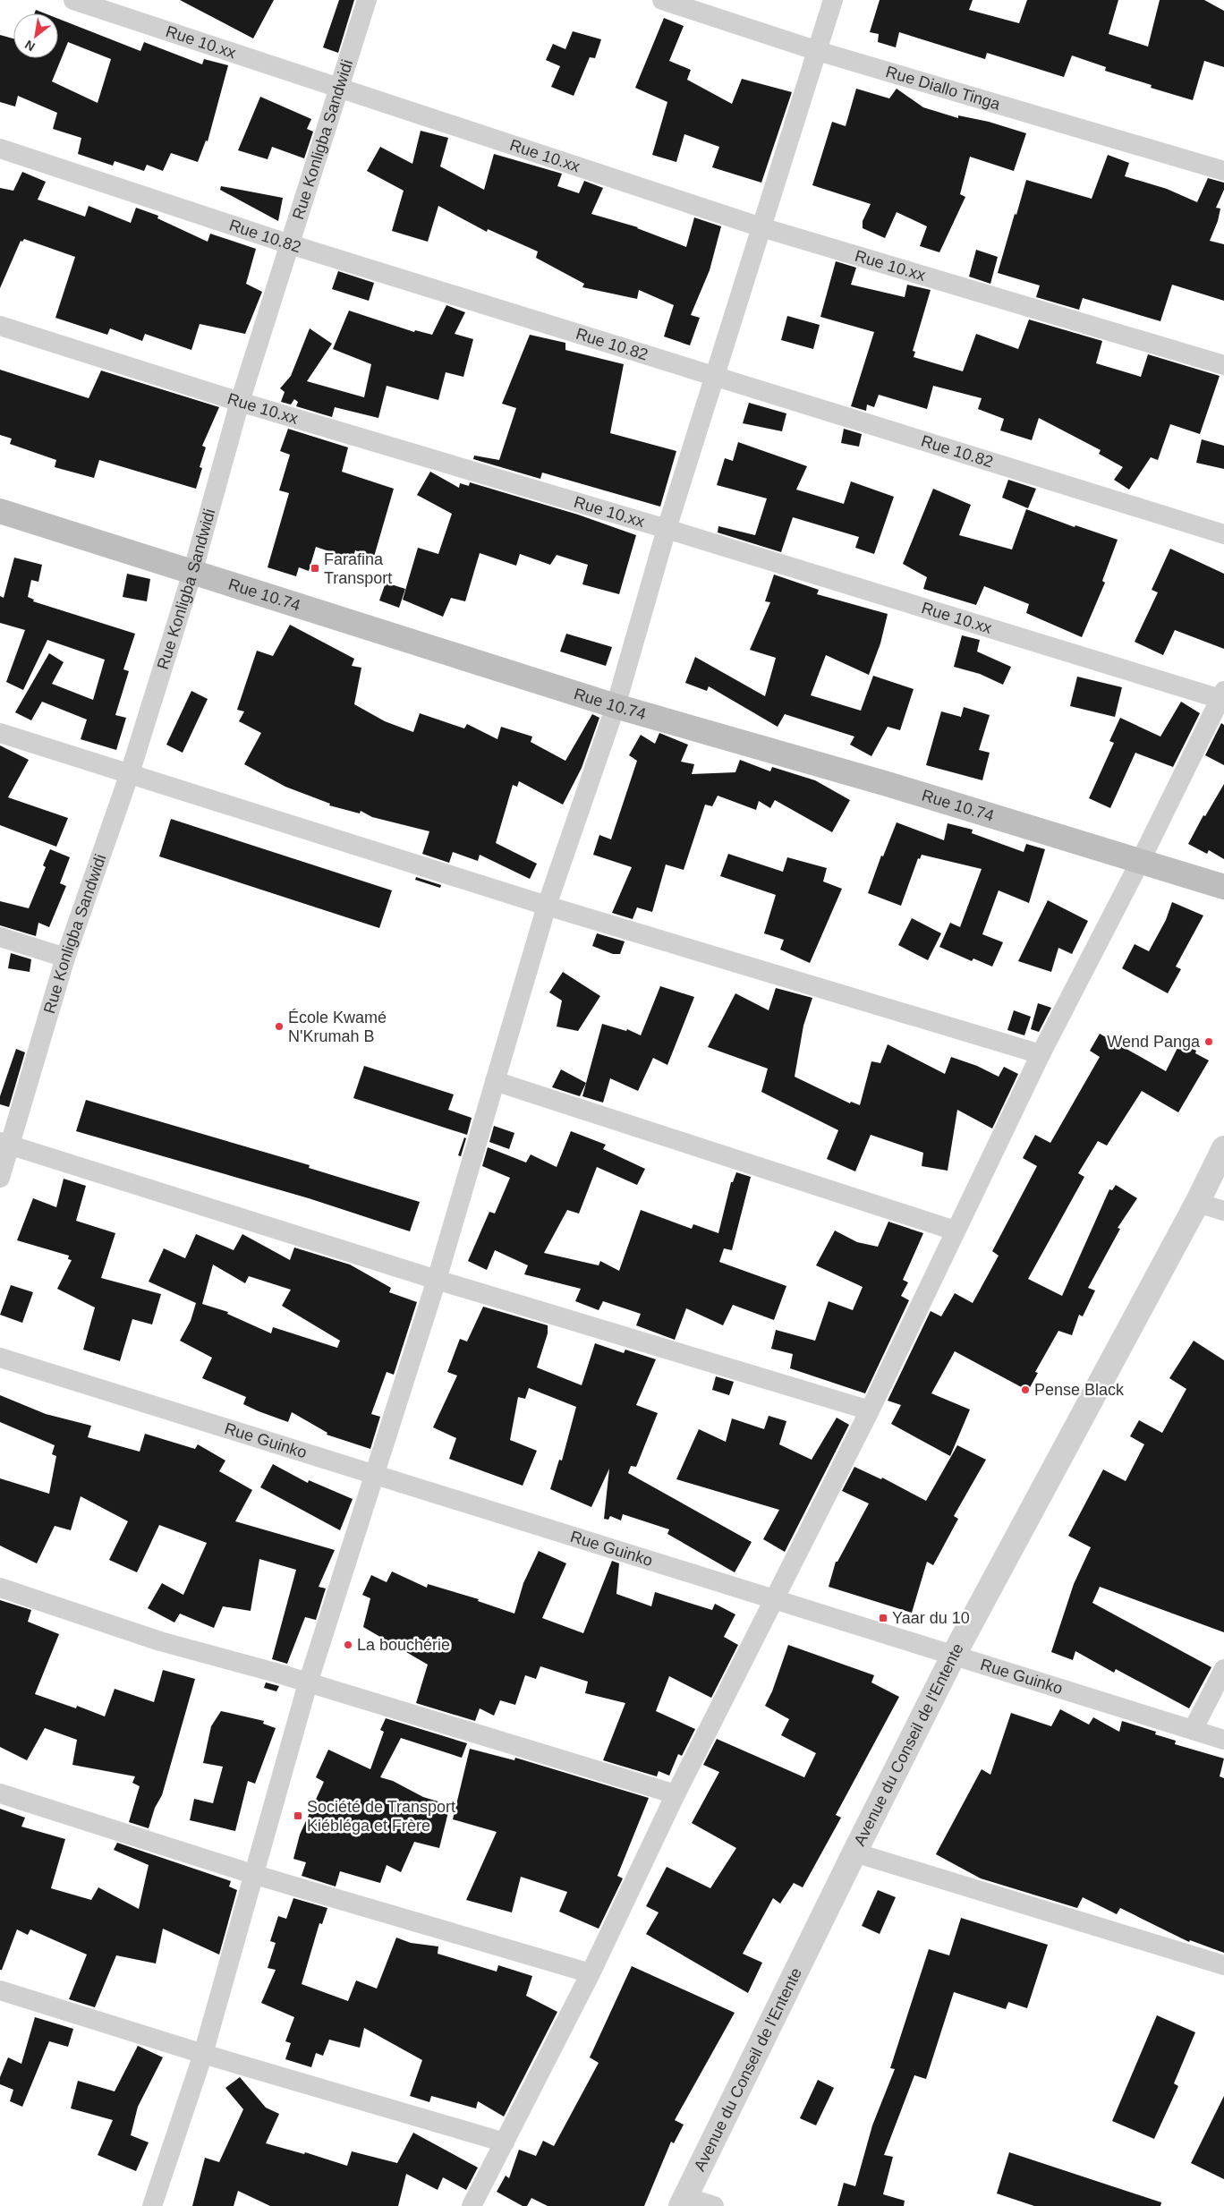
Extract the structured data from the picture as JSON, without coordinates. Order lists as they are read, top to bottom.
{
  "streets": {
    "main road": ["Rue 10.74"],
    "street": [
      "Rue 10.xx",
      "Rue Diallo Tinga",
      "Rue Konligba Sandwidi",
      "Rue 10.82",
      "Rue Guinko",
      "Avenue du Conseil de l'Entente"
    ]
  },
  "crossings": [
    ["Rue 10.xx", "Rue Konligba Sandwidi"],
    ["Rue Konligba Sandwidi", "Rue 10.82"],
    ["Rue Konligba Sandwidi", "Rue 10.74"],
    ["Rue Guinko", "Avenue du Conseil de l'Entente"]
  ],
  "places": {
    "transit": ["Farafina Transport", "Yaar du 10", "Société de Transport Kiébléga et Frère"],
    "other": [
      "École Kwamé N'Krumah B",
      "Wend Panga",
      "Pense Black",
      "La bouchérie"
    ]
  },
  "north": "bottom left"
}
